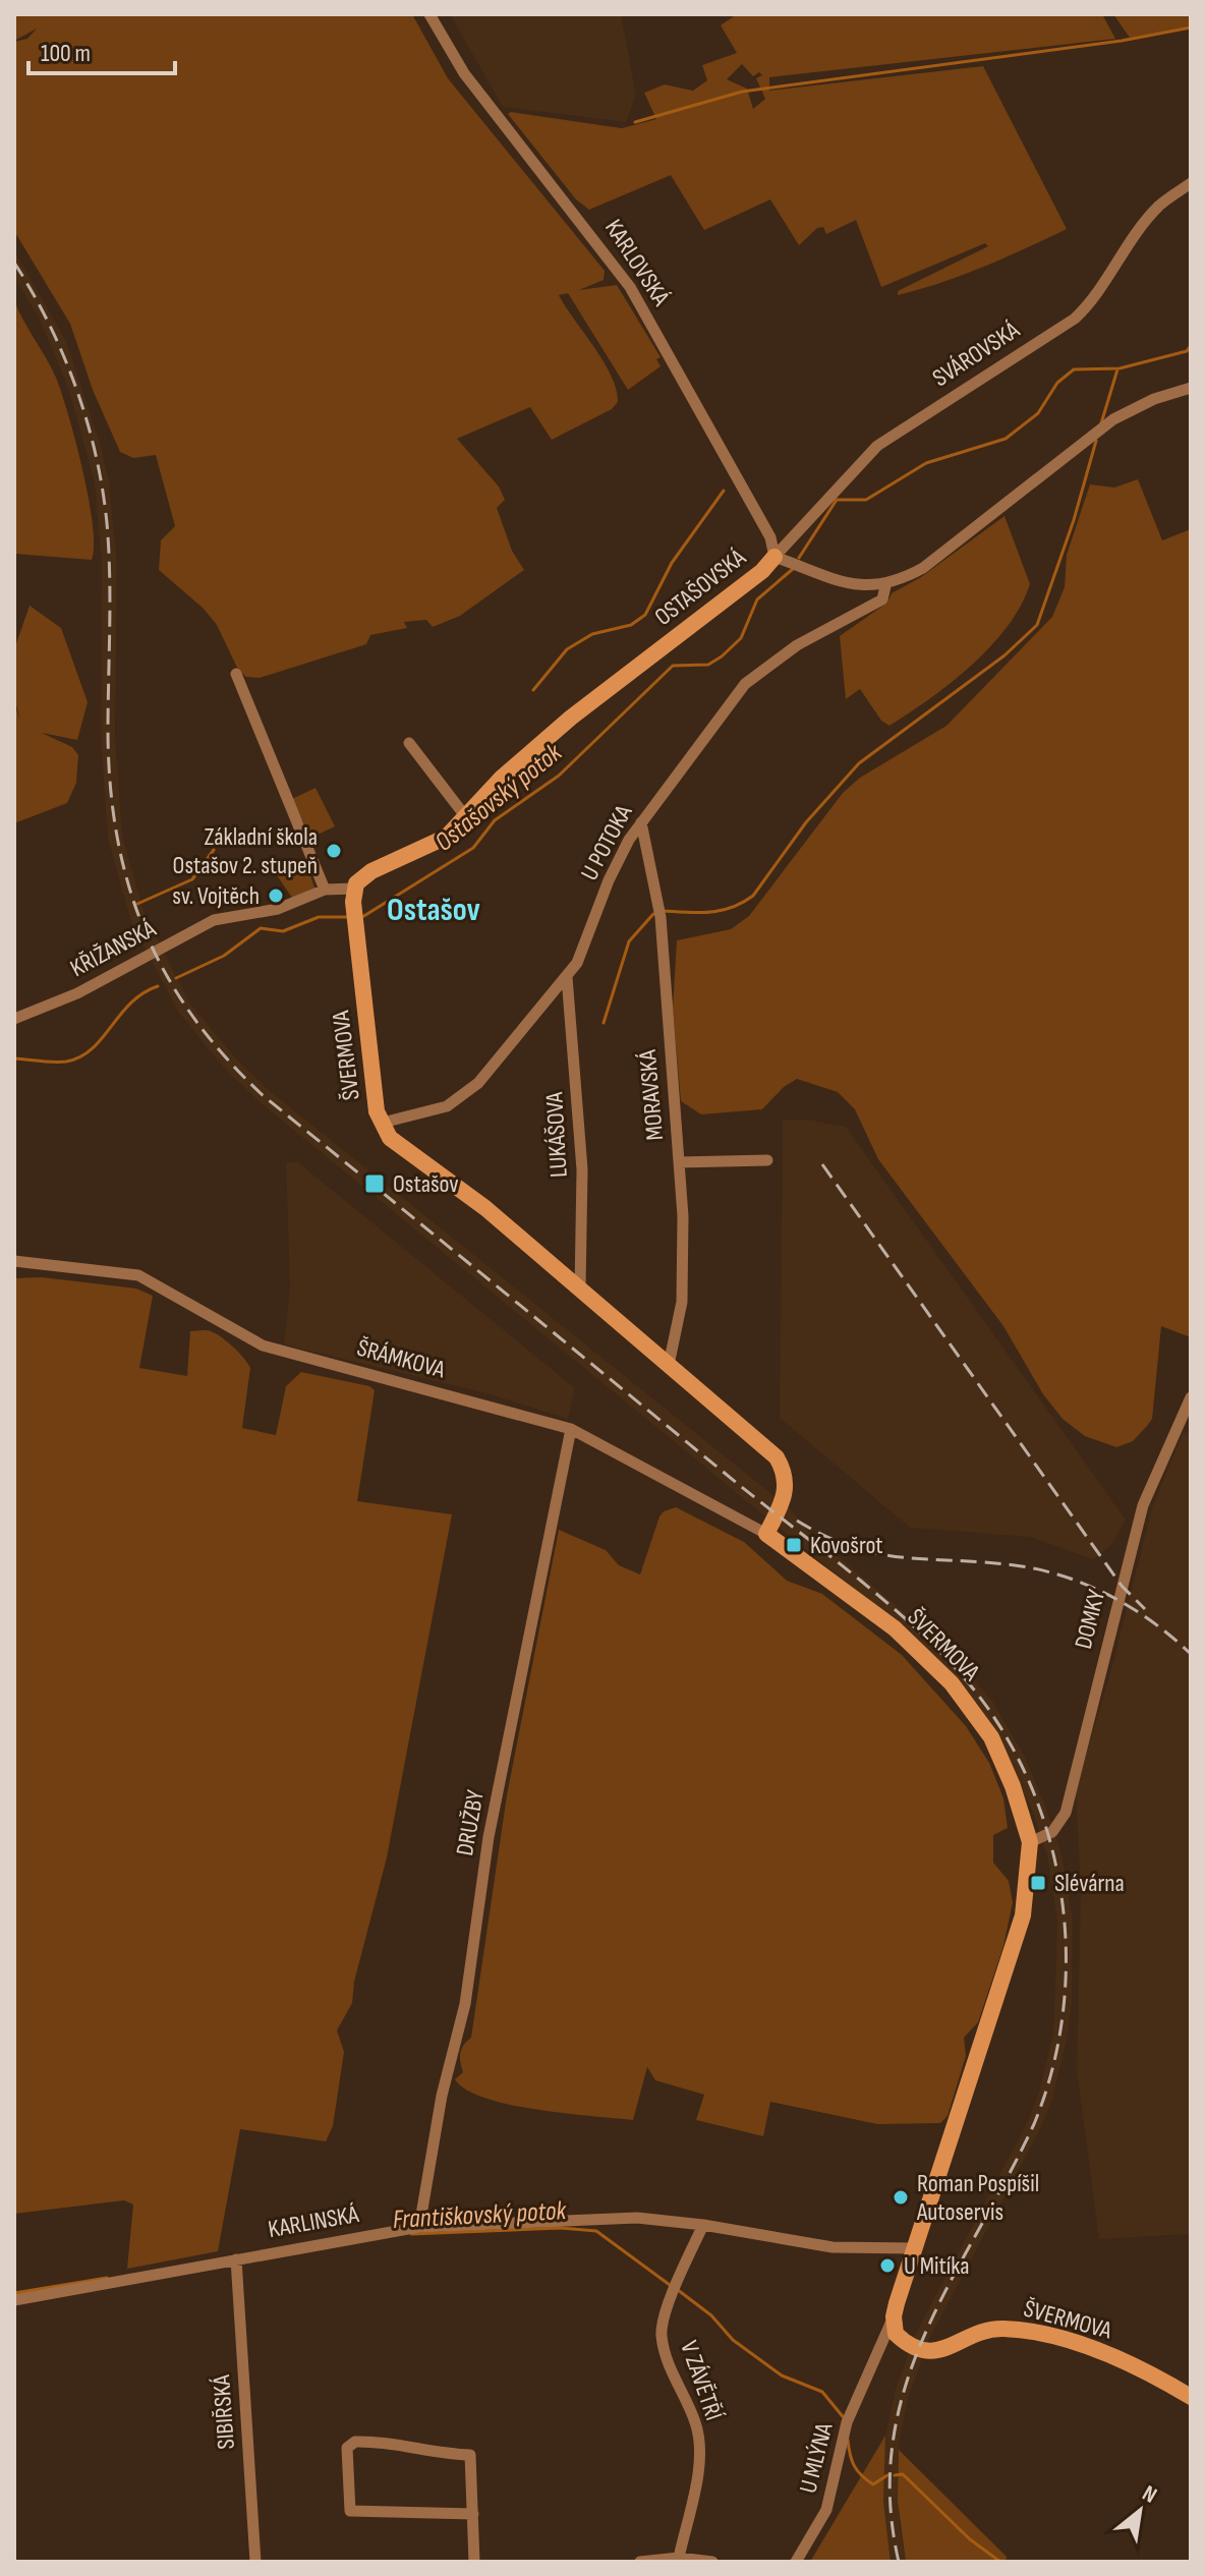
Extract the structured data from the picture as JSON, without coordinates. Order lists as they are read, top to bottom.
{
  "streets": {
    "street": [
      "KARLOVSKÁ",
      "SVÁROVSKÁ",
      "OSTAŠOVSKÁ",
      "U POTOKA",
      "KŘIŽANSKÁ",
      "ŠVERMOVA",
      "MORAVSKÁ",
      "LUKÁŠOVA",
      "ŠRÁMKOVA",
      "DOMKY",
      "DRUŽBY",
      "KARLINSKÁ",
      "V ZÁVĚTŘÍ",
      "SIBIŘSKÁ",
      "U MLÝNA"
    ]
  },
  "crossings": [
    ["KARLOVSKÁ", "SVÁROVSKÁ"],
    ["KARLOVSKÁ", "OSTAŠOVSKÁ"],
    ["SVÁROVSKÁ", "OSTAŠOVSKÁ"],
    ["OSTAŠOVSKÁ", "U POTOKA"],
    ["OSTAŠOVSKÁ", "KŘIŽANSKÁ"],
    ["OSTAŠOVSKÁ", "ŠVERMOVA"],
    ["U POTOKA", "ŠVERMOVA"],
    ["U POTOKA", "MORAVSKÁ"],
    ["U POTOKA", "LUKÁŠOVA"],
    ["KŘIŽANSKÁ", "ŠVERMOVA"],
    ["ŠVERMOVA", "MORAVSKÁ"],
    ["ŠVERMOVA", "LUKÁŠOVA"],
    ["ŠVERMOVA", "ŠRÁMKOVA"],
    ["ŠVERMOVA", "DOMKY"],
    ["ŠVERMOVA", "KARLINSKÁ"],
    ["ŠVERMOVA", "U MLÝNA"],
    ["ŠRÁMKOVA", "DRUŽBY"],
    ["DRUŽBY", "KARLINSKÁ"],
    ["KARLINSKÁ", "V ZÁVĚTŘÍ"],
    ["KARLINSKÁ", "SIBIŘSKÁ"]
  ],
  "districts": ["Ostašov"],
  "water": ["Ostašovský potok", "Františkovský potok"],
  "places": {
    "other": [
      "Základní škola Ostašov 2. stupeň",
      "sv. Vojtěch",
      "Roman Pospíšil Autoservis",
      "U Mitíka"
    ],
    "transit": ["Ostašov", "Kovošrot", "Slévárna"]
  },
  "scale_bar": "100 m",
  "north": "top right"
}
